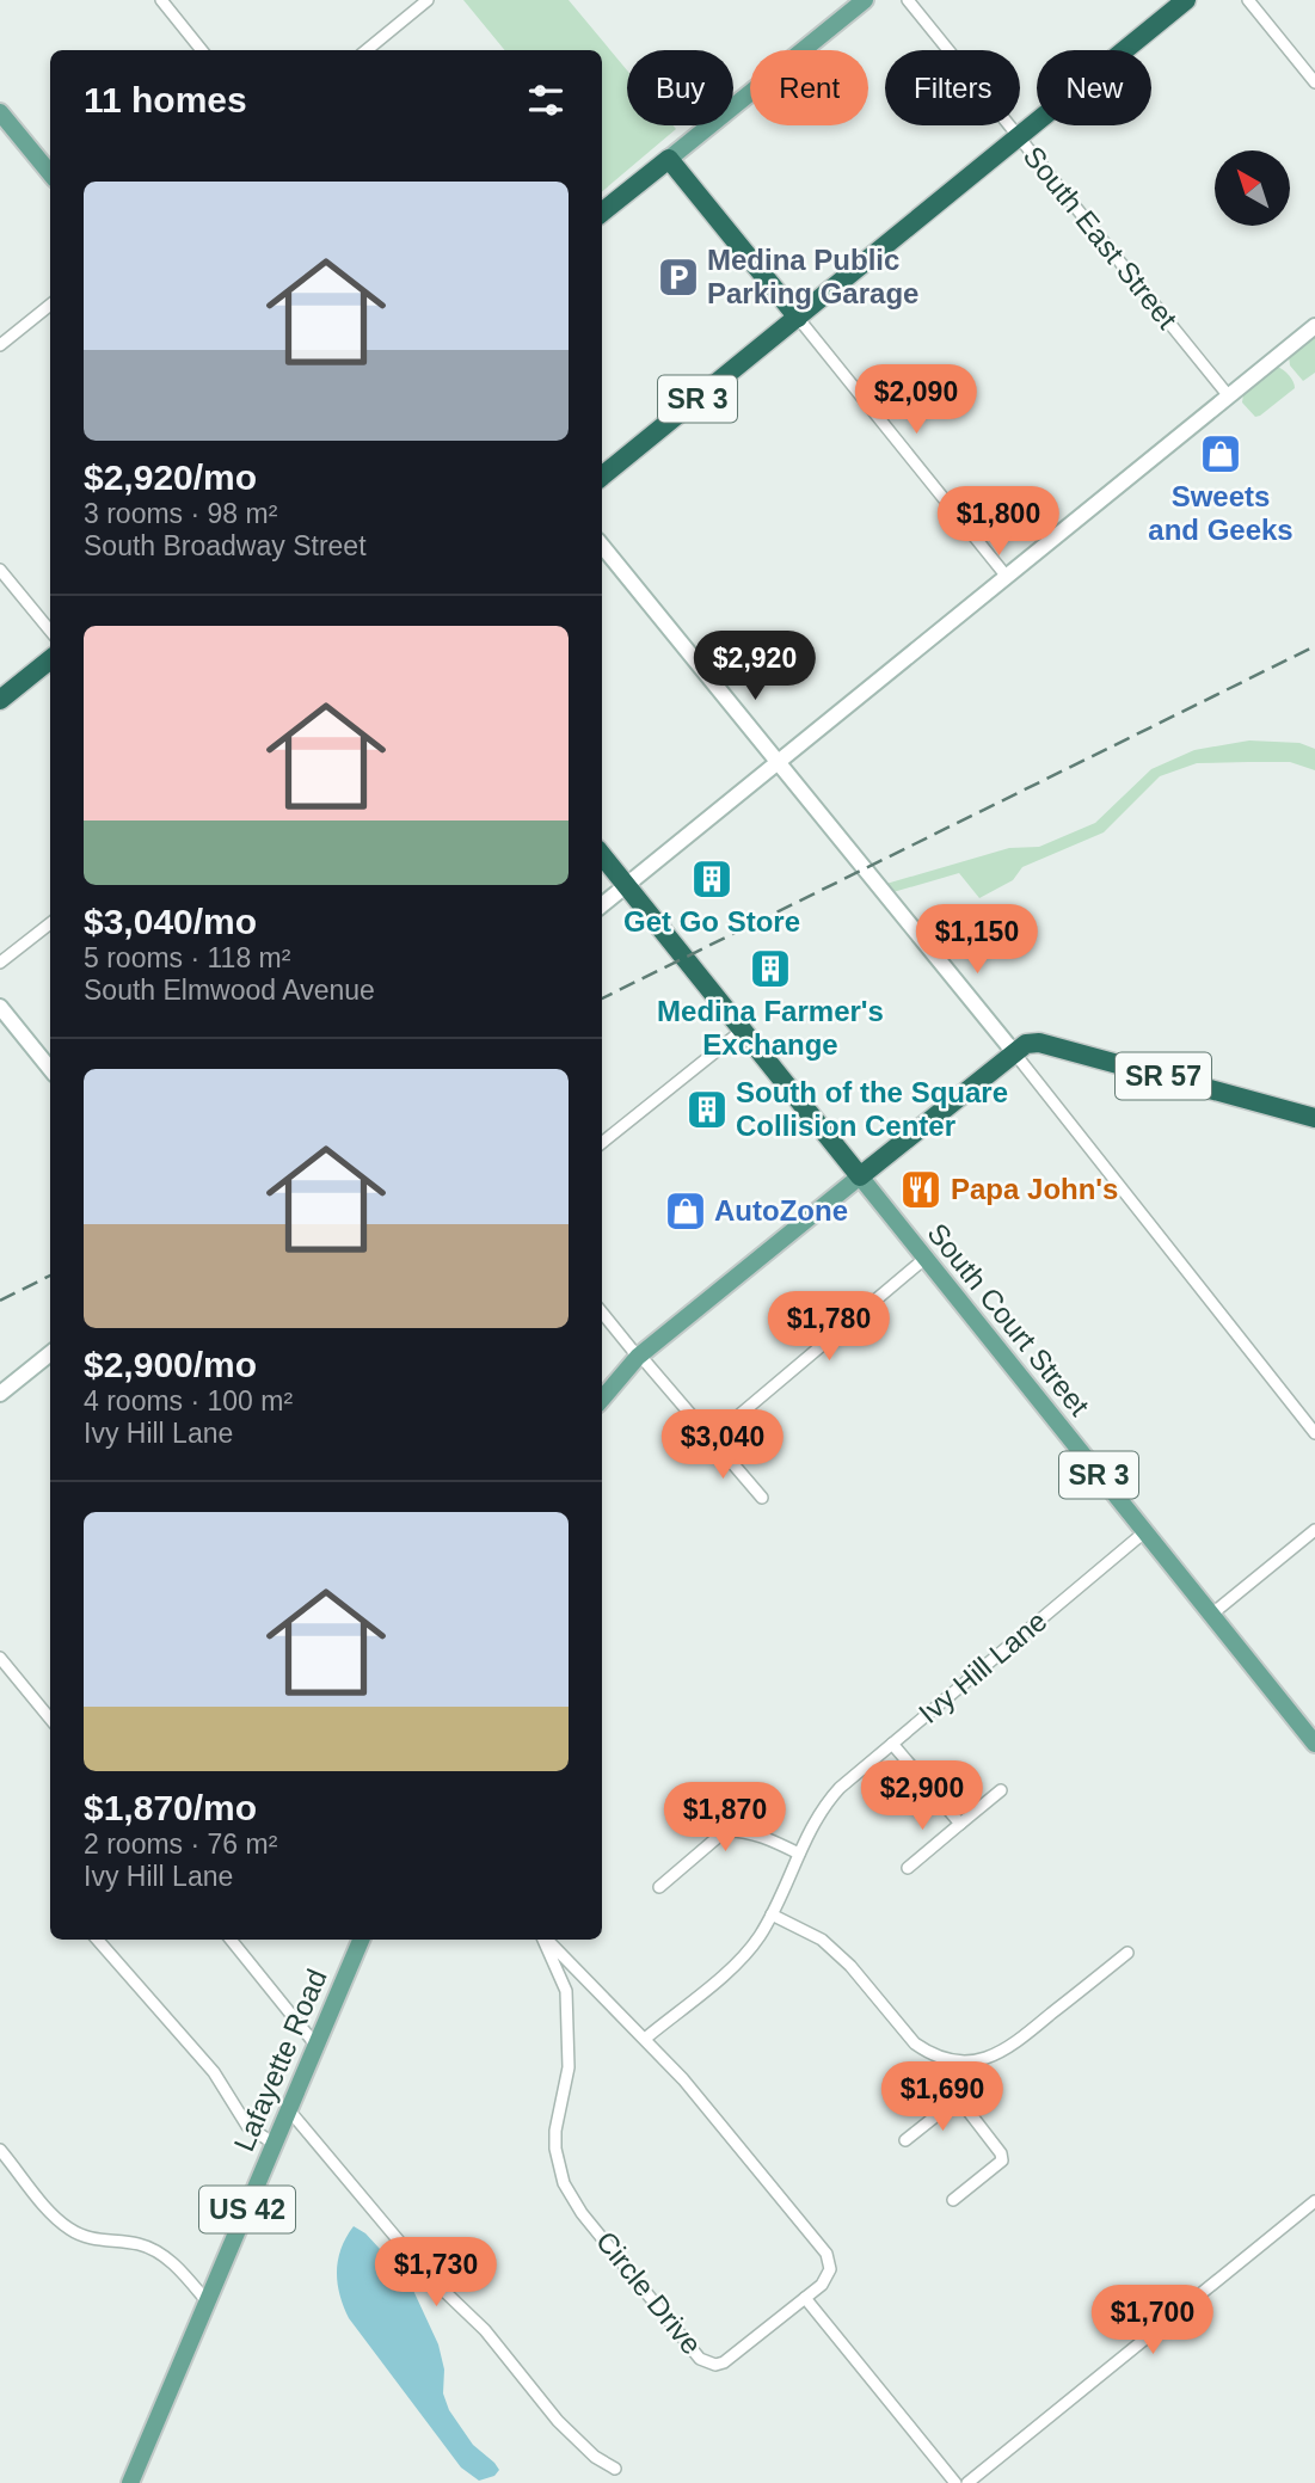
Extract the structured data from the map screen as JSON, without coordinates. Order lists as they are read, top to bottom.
{
  "streets": {
    "highway": ["SR 3", "SR 57", "South Court Street"],
    "main road": ["Lafayette Road", "US 42"],
    "street": ["South East Street", "Ivy Hill Lane", "Circle Drive"]
  },
  "crossings": [
    ["South Court Street", "Ivy Hill Lane"],
    ["Ivy Hill Lane", "Circle Drive"]
  ],
  "places": {
    "parking": ["Medina Public Parking Garage"],
    "shop": ["Sweets and Geeks", "AutoZone"],
    "building": ["Get Go Store", "Medina Farmer's Exchange", "South of the Square Collision Center"],
    "restaurant": ["Papa John's"]
  },
  "north": "top left",
  "page": {
    "chip": [
      "Buy",
      "Rent",
      "Filters",
      "New"
    ],
    "heading": "11 homes",
    "list": [
      {
        "name": "$2,920/mo",
        "note": "3 rooms · 98 m² · South Broadway Street"
      },
      {
        "name": "$3,040/mo",
        "note": "5 rooms · 118 m² · South Elmwood Avenue"
      },
      {
        "name": "$2,900/mo",
        "note": "4 rooms · 100 m² · Ivy Hill Lane"
      },
      {
        "name": "$1,870/mo",
        "note": "2 rooms · 76 m² · Ivy Hill Lane"
      }
    ],
    "price": [
      "$2,090",
      "$1,800",
      "$2,920",
      "$1,150",
      "$1,780",
      "$3,040",
      "$2,900",
      "$1,870",
      "$1,690",
      "$1,730",
      "$1,700"
    ]
  }
}
